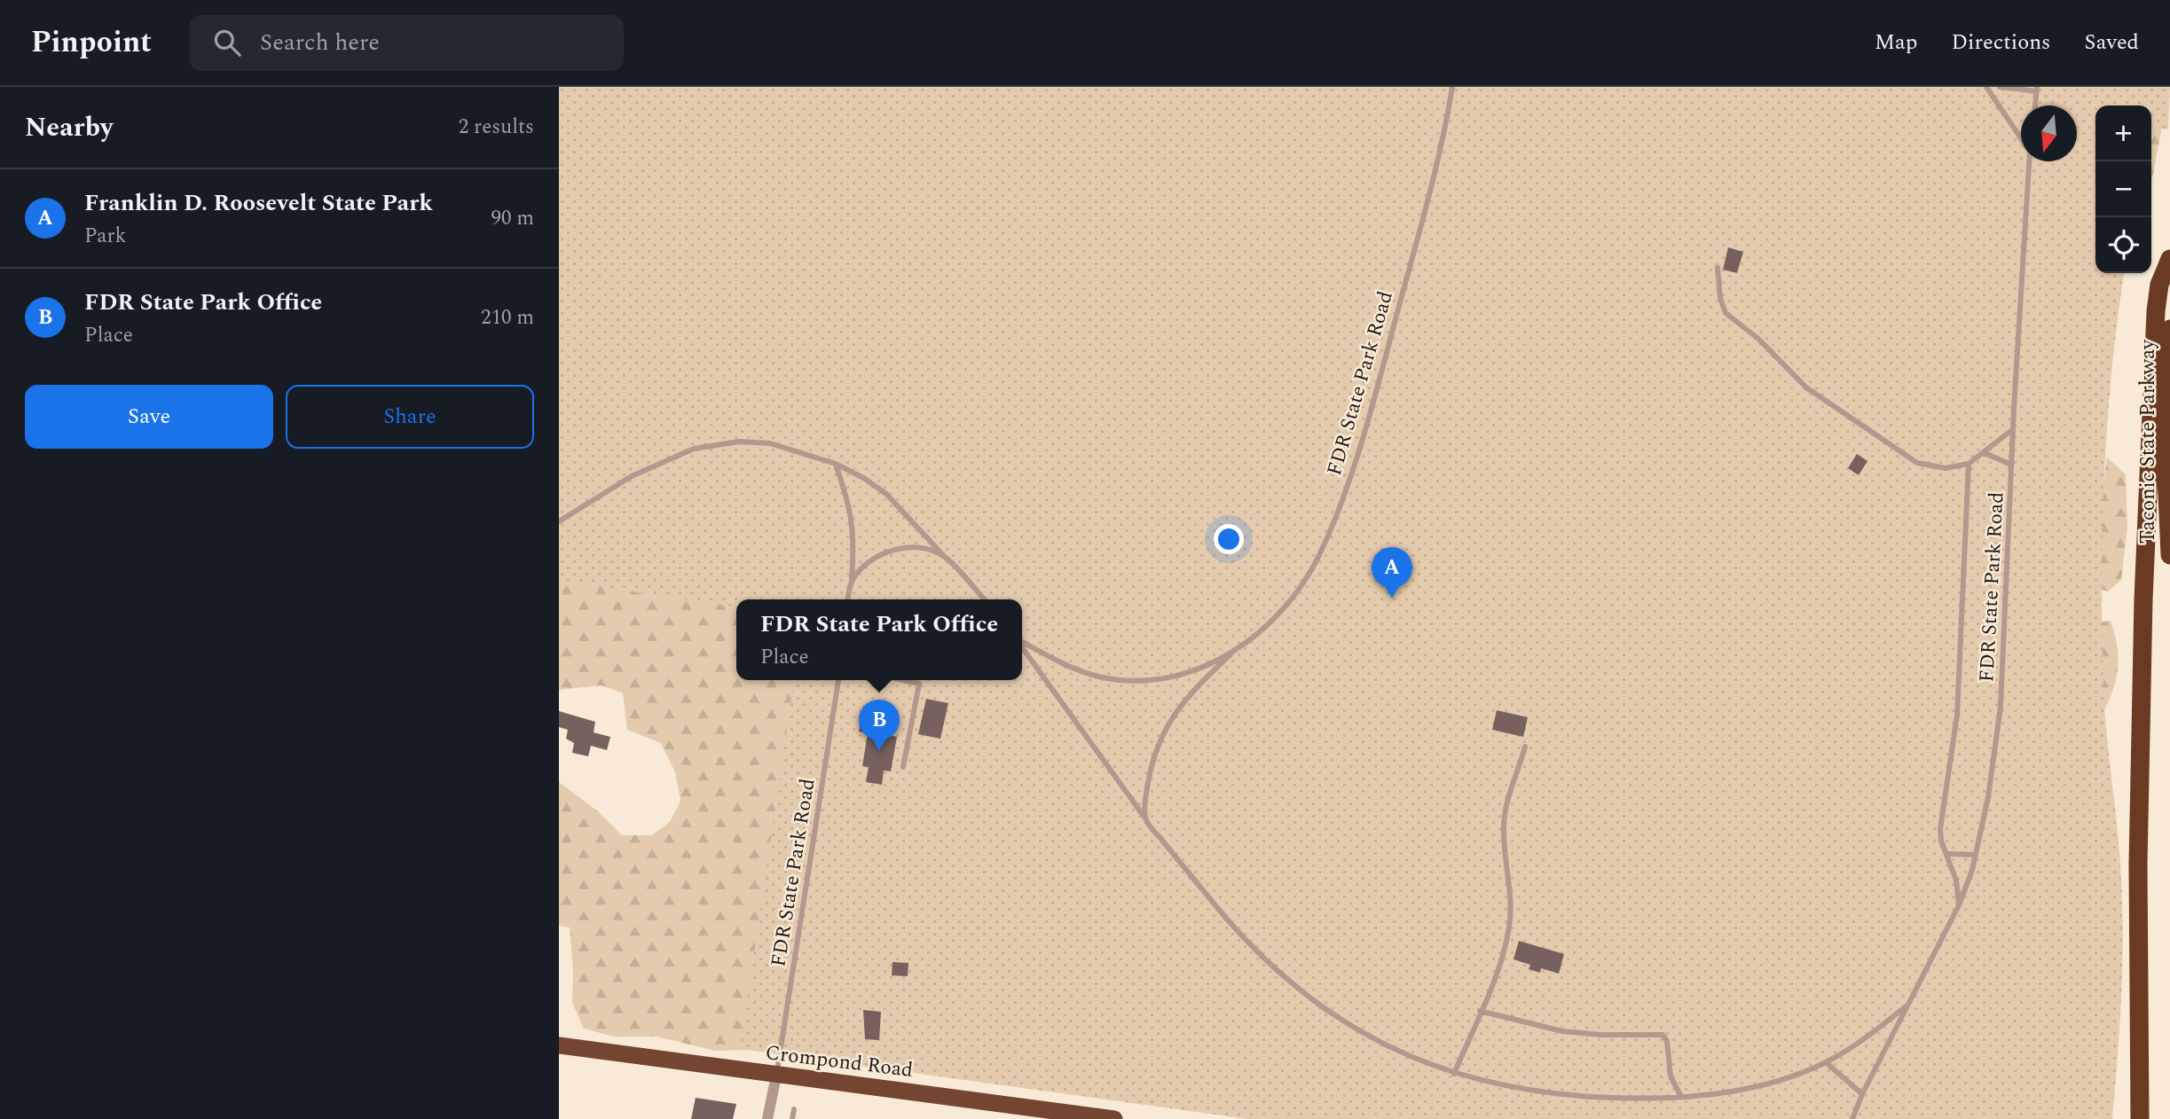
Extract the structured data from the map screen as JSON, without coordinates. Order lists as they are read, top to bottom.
{
  "streets": {
    "highway": ["Taconic State Parkway", "Crompond Road"],
    "lane": ["FDR State Park Road"]
  },
  "crossings": [
    ["FDR State Park Road", "Crompond Road"]
  ],
  "north": "bottom",
  "page": {
    "header": "Pinpoint",
    "search": "Search here",
    "nav": ["Map", "Directions", "Saved"],
    "heading": ["Nearby", "2 results"],
    "map_buttons": ["+", "−"],
    "list": [
      {
        "mark": "A",
        "name": "Franklin D. Roosevelt State Park",
        "note": "Park",
        "value": "90 m"
      },
      {
        "mark": "B",
        "name": "FDR State Park Office",
        "note": "Place",
        "value": "210 m"
      }
    ],
    "buttons": ["Save", "Share"],
    "pins": ["A", "B"],
    "popup": ["FDR State Park Office", "Place"]
  }
}
